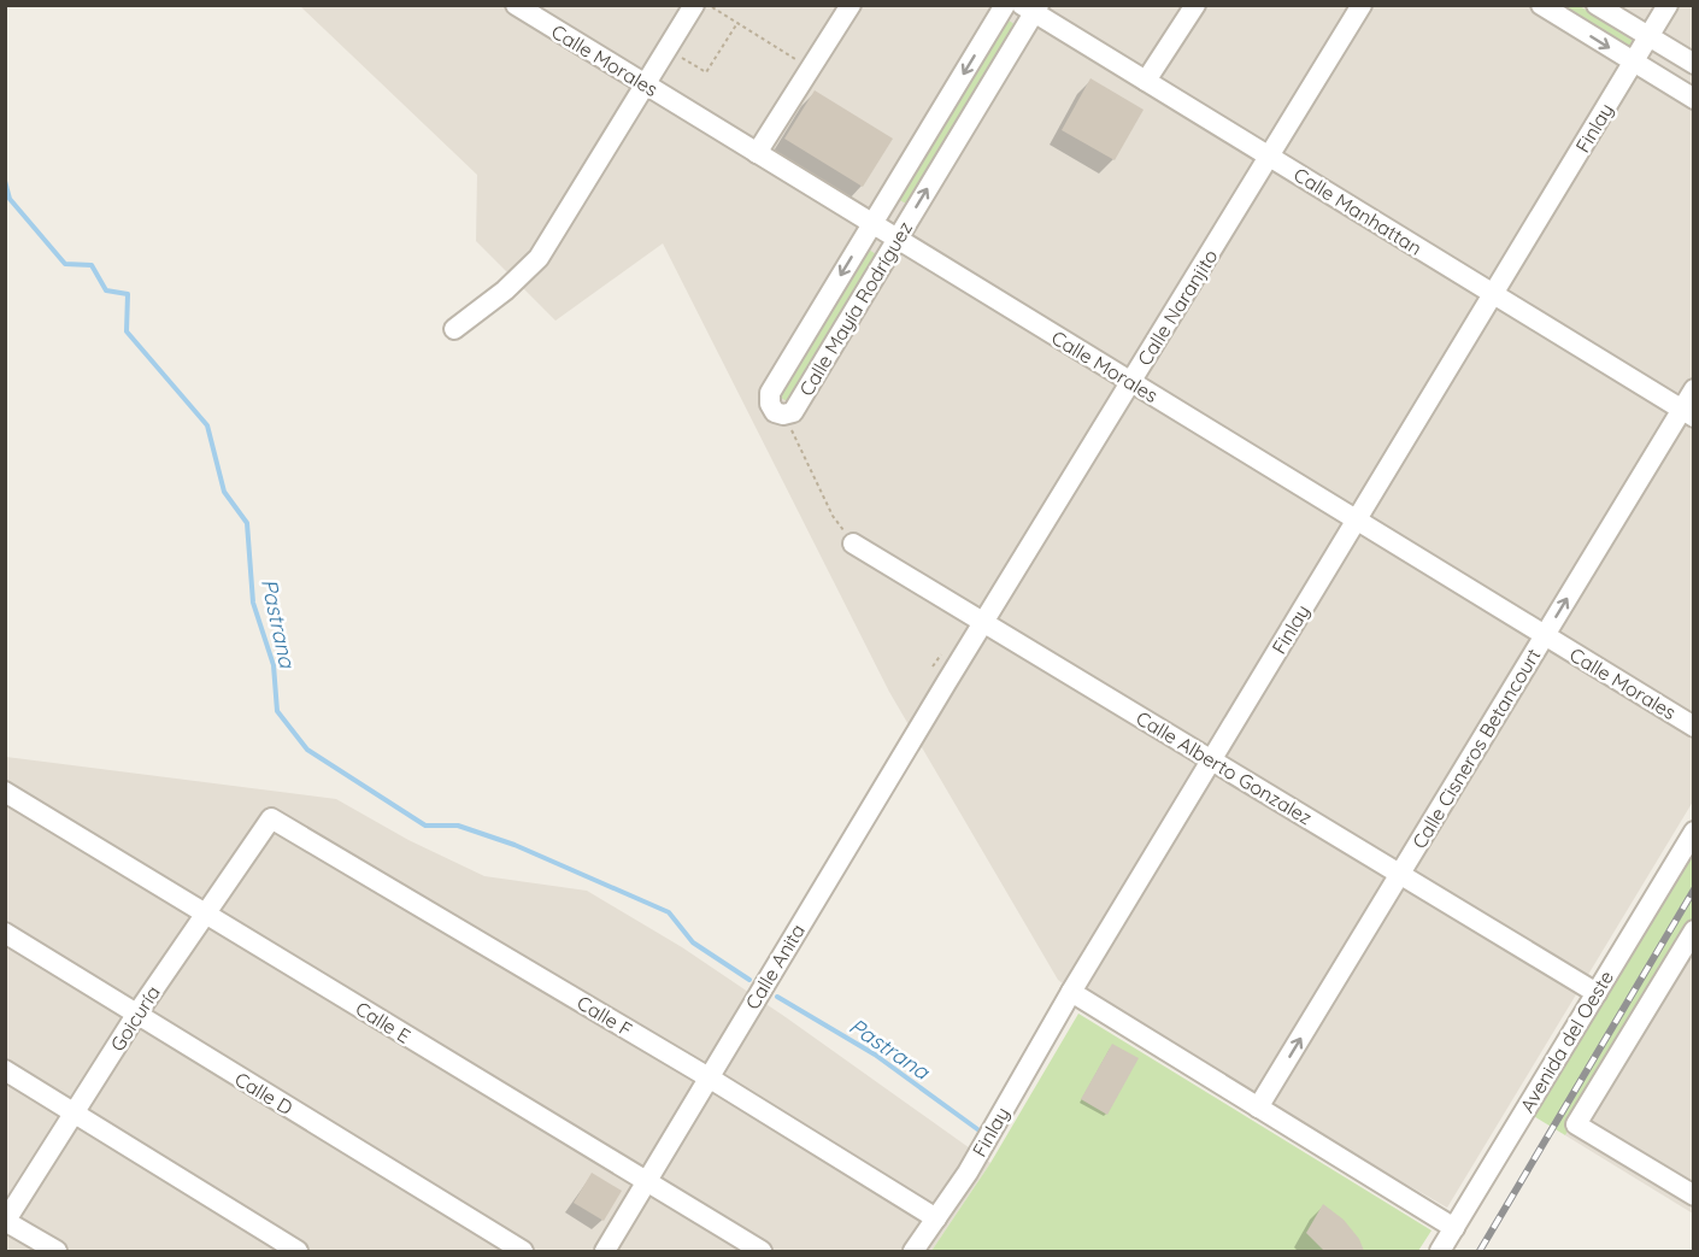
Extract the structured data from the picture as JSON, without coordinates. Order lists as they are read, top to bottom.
{
  "streets": {
    "street": [
      "Calle Morales",
      "Finlay",
      "Calle Manhattan",
      "Calle Naranjito",
      "Calle Mayía Rodríguez",
      "Calle Cisneros Betancourt",
      "Calle Alberto Gonzalez",
      "Calle Anita",
      "Calle F",
      "Goicuría",
      "Calle E",
      "Avenida del Oeste",
      "Calle D"
    ]
  },
  "crossings": [
    ["Calle Morales", "Finlay"],
    ["Calle Morales", "Calle Naranjito"],
    ["Calle Morales", "Calle Mayía Rodríguez"],
    ["Calle Morales", "Calle Cisneros Betancourt"],
    ["Finlay", "Calle Manhattan"],
    ["Finlay", "Calle Alberto Gonzalez"],
    ["Finlay", "Calle F"],
    ["Calle Manhattan", "Calle Naranjito"],
    ["Calle Manhattan", "Calle Mayía Rodríguez"],
    ["Calle Manhattan", "Calle Cisneros Betancourt"],
    ["Calle Naranjito", "Calle Alberto Gonzalez"],
    ["Calle Naranjito", "Calle Anita"],
    ["Calle Cisneros Betancourt", "Calle Alberto Gonzalez"],
    ["Calle Alberto Gonzalez", "Avenida del Oeste"],
    ["Calle Anita", "Calle F"],
    ["Calle Anita", "Calle E"],
    ["Calle F", "Goicuría"],
    ["Goicuría", "Calle E"],
    ["Goicuría", "Calle D"]
  ],
  "one_way": ["Calle Cisneros Betancourt"],
  "water": ["Pastrana"]
}
